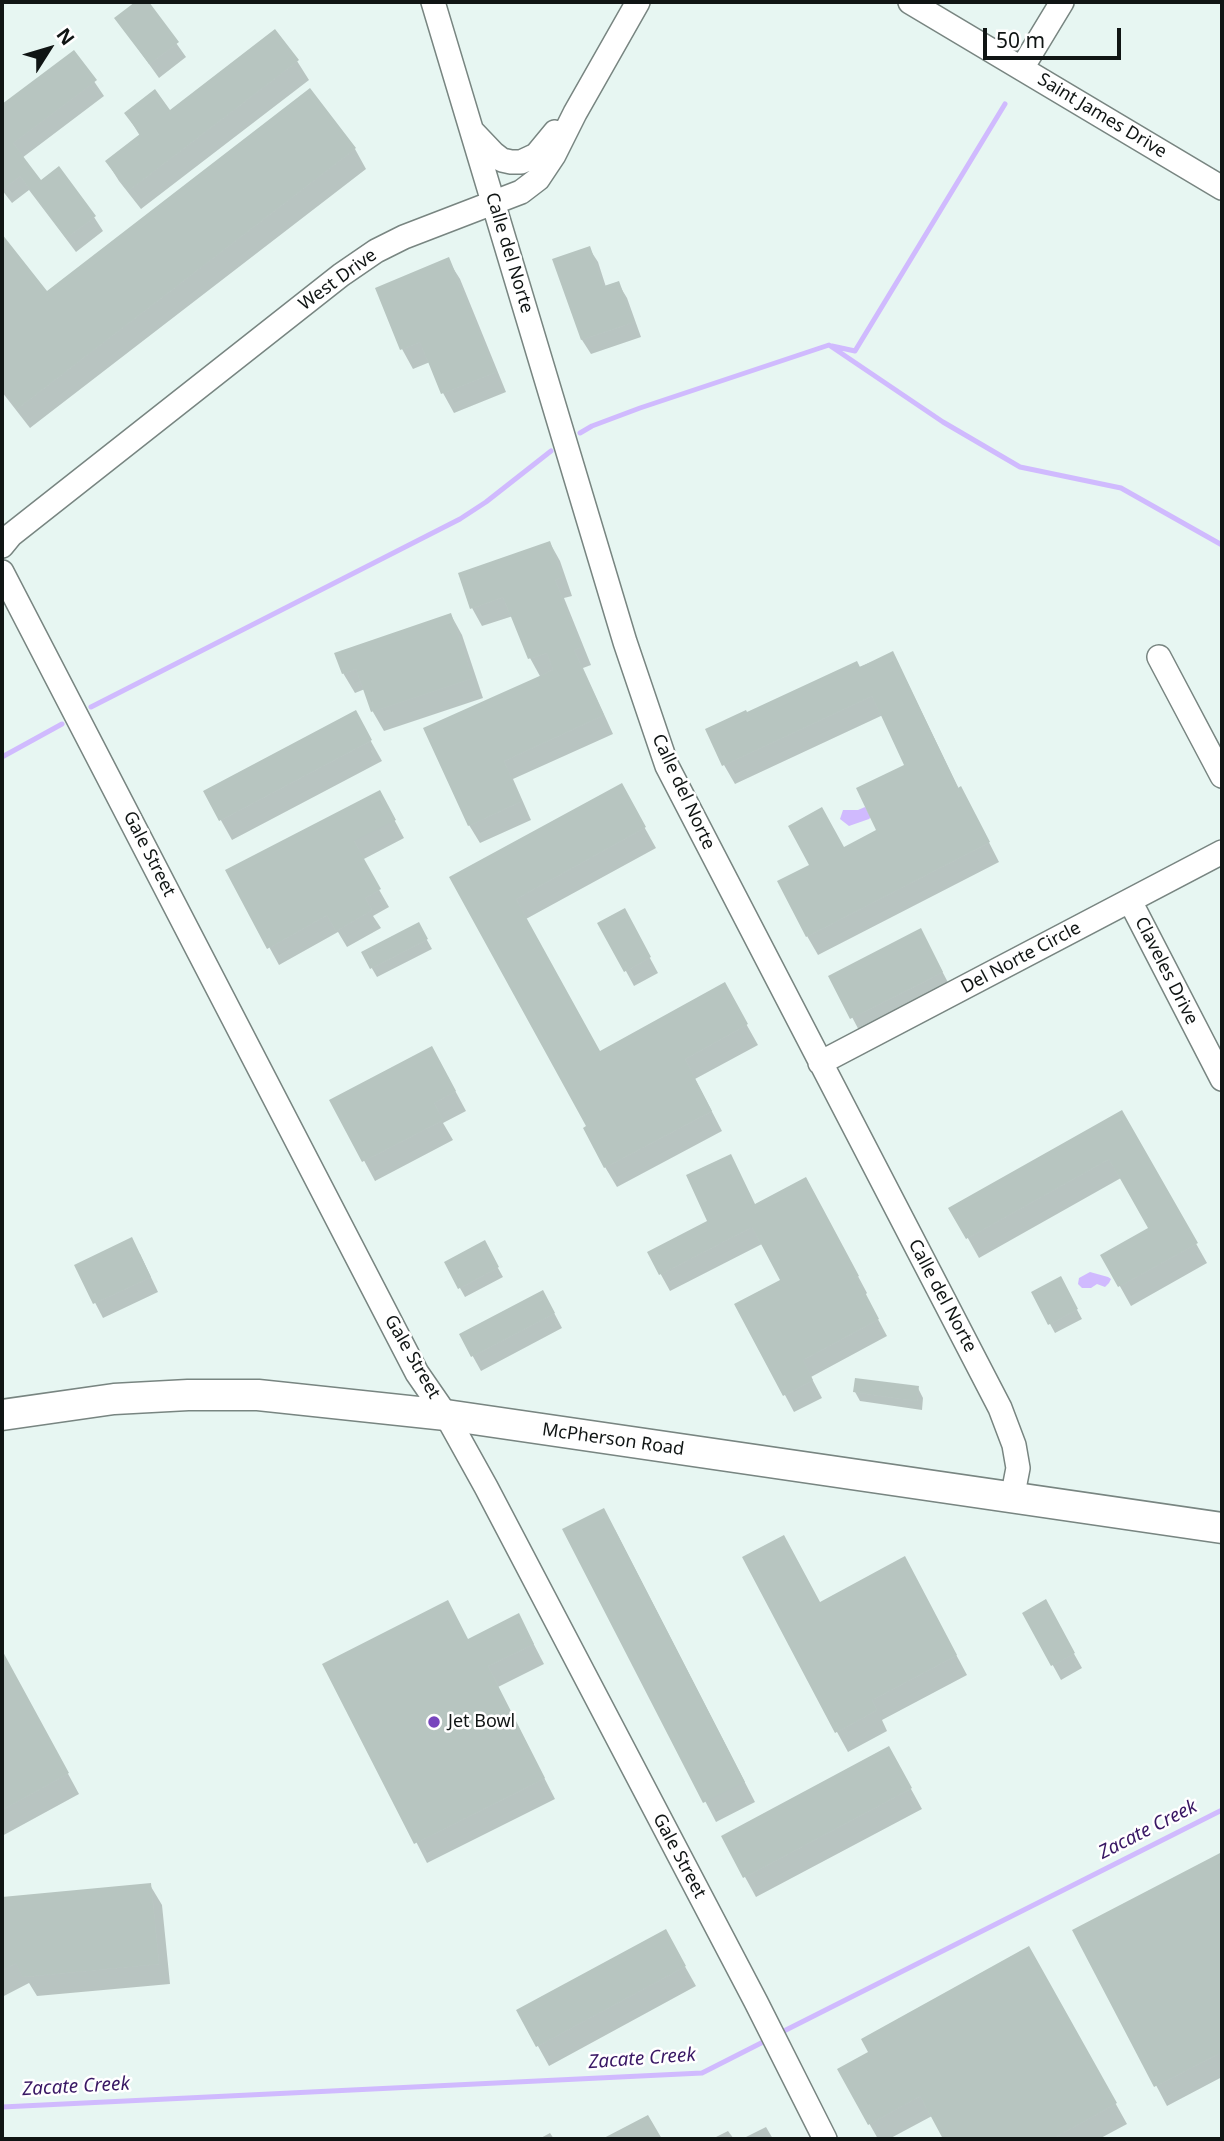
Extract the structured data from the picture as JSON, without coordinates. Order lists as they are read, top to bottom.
{
  "streets": {
    "main road": ["McPherson Road"],
    "street": [
      "Saint James Drive",
      "Calle del Norte",
      "West Drive",
      "Gale Street",
      "Del Norte Circle",
      "Claveles Drive"
    ]
  },
  "crossings": [
    ["Calle del Norte", "West Drive"],
    ["Calle del Norte", "Del Norte Circle"],
    ["Calle del Norte", "McPherson Road"],
    ["Gale Street", "McPherson Road"],
    ["Del Norte Circle", "Claveles Drive"]
  ],
  "water": ["Zacate Creek"],
  "places": ["Jet Bowl"],
  "scale_bar": "50 m",
  "north": "top right"
}
